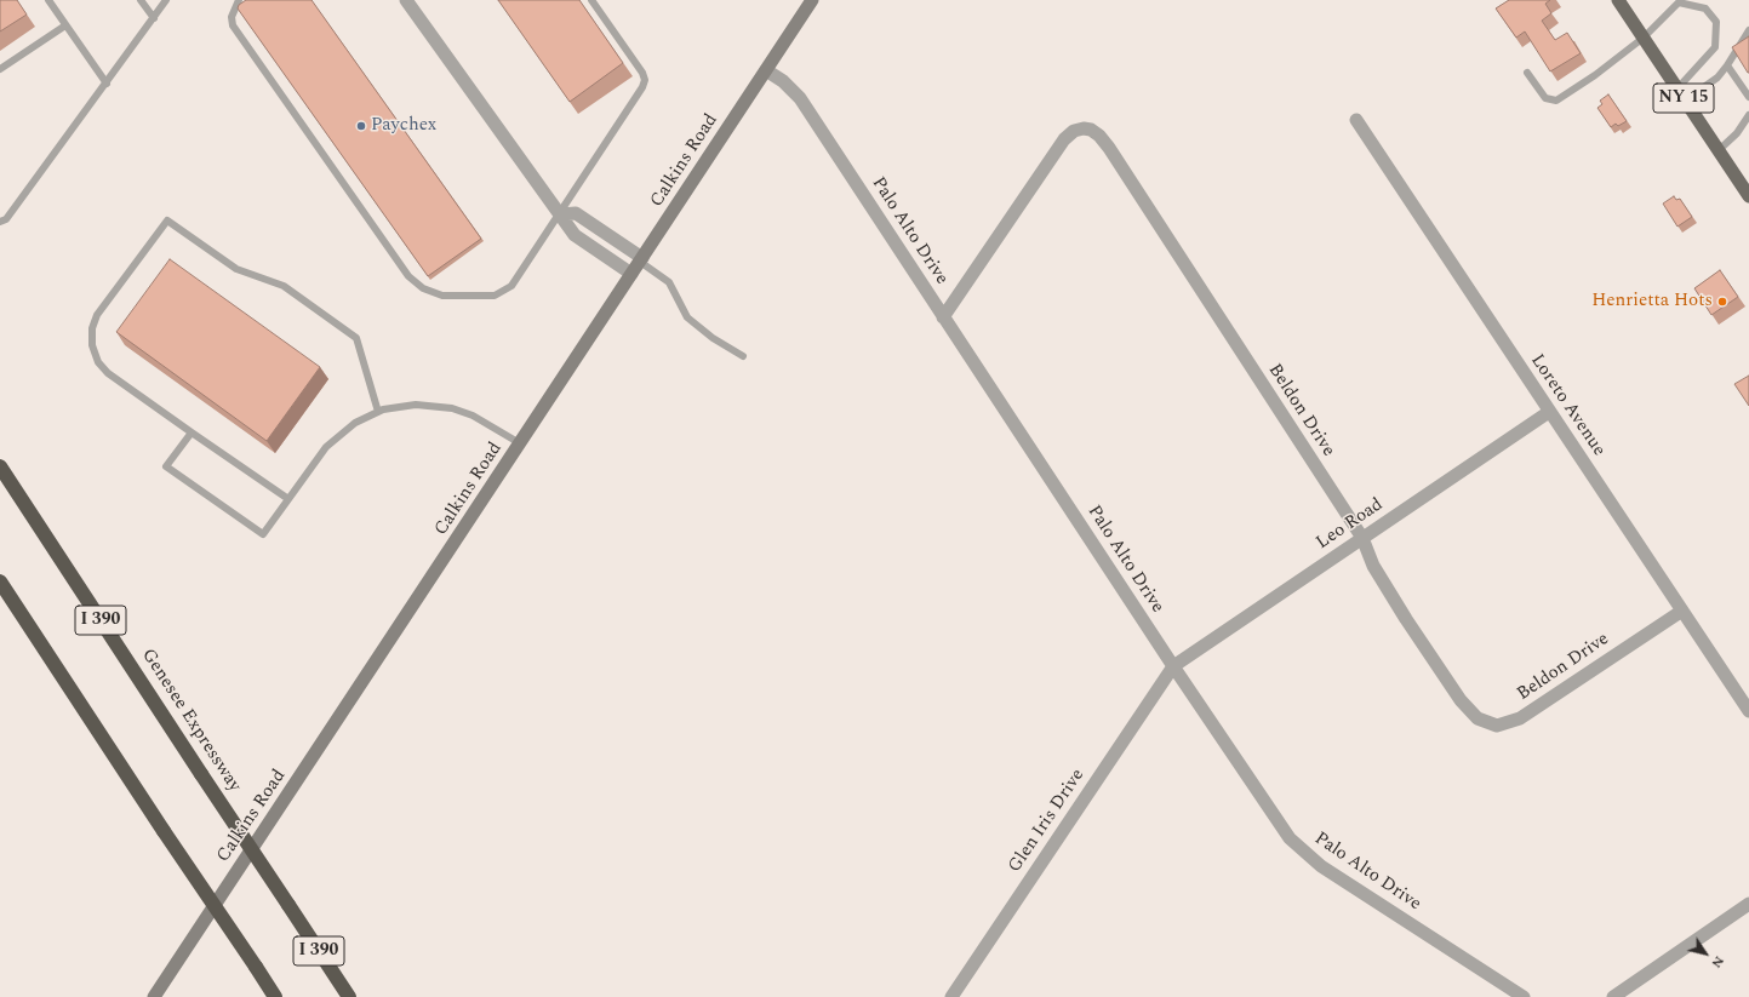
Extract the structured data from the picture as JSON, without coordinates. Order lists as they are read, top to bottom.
{
  "streets": {
    "highway": ["I 390", "Genesee Expressway"],
    "main road": ["NY 15", "Calkins Road"],
    "street": [
      "Palo Alto Drive",
      "Loreto Avenue",
      "Beldon Drive",
      "Leo Road",
      "Glen Iris Drive"
    ]
  },
  "crossings": [
    ["Calkins Road", "Palo Alto Drive"],
    ["Palo Alto Drive", "Beldon Drive"],
    ["Palo Alto Drive", "Leo Road"],
    ["Palo Alto Drive", "Glen Iris Drive"],
    ["Loreto Avenue", "Beldon Drive"],
    ["Loreto Avenue", "Leo Road"],
    ["Beldon Drive", "Leo Road"],
    ["Leo Road", "Glen Iris Drive"]
  ],
  "places": ["Paychex", "Henrietta Hots"],
  "north": "bottom right"
}
